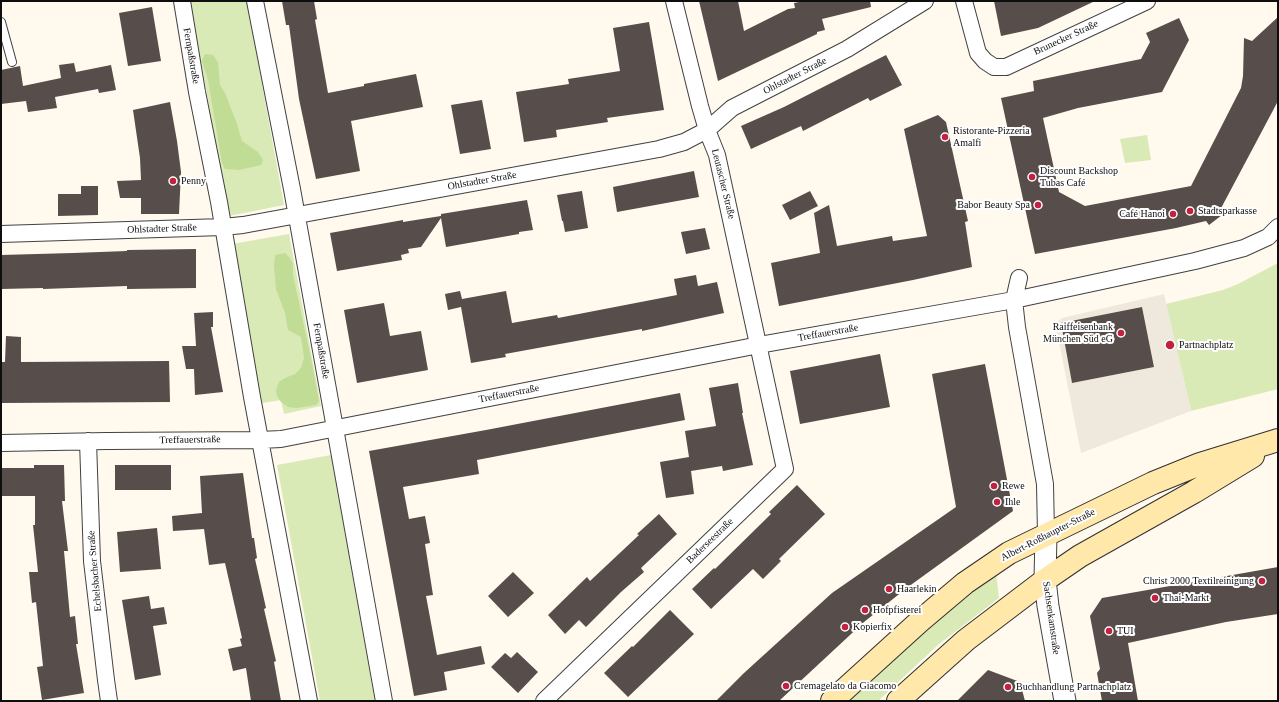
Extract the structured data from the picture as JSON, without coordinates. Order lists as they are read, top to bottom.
{
  "streets": {
    "main road": ["Albert-Roßhaupter-Straße"],
    "street": [
      "Brunecker Straße",
      "Fernpaßstraße",
      "Ohlstadter Straße",
      "Leutascher Straße",
      "Treffauerstraße",
      "Baderseestraße",
      "Echelsbacher Straße",
      "Sachsenkamstraße"
    ]
  },
  "crossings": [
    ["Fernpaßstraße", "Ohlstadter Straße"],
    ["Fernpaßstraße", "Treffauerstraße"],
    ["Ohlstadter Straße", "Leutascher Straße"],
    ["Leutascher Straße", "Treffauerstraße"],
    ["Leutascher Straße", "Baderseestraße"],
    ["Treffauerstraße", "Baderseestraße"],
    ["Treffauerstraße", "Echelsbacher Straße"],
    ["Albert-Roßhaupter-Straße", "Sachsenkamstraße"]
  ],
  "places": [
    "Ristorante-Pizzeria Amalfi",
    "Discount Backshop Tubas Café",
    "Penny",
    "Babor Beauty Spa",
    "Stadtsparkasse",
    "Café Hanoi",
    "Raiffeisenbank München Süd eG",
    "Partnachplatz",
    "Rewe",
    "Ihle",
    "Christ 2000 Textilreinigung",
    "Haarlekin",
    "Thai-Markt",
    "Hofpfisterei",
    "Kopierfix",
    "TUI",
    "Cremagelato da Giacomo",
    "Buchhandlung Partnachplatz"
  ]
}
